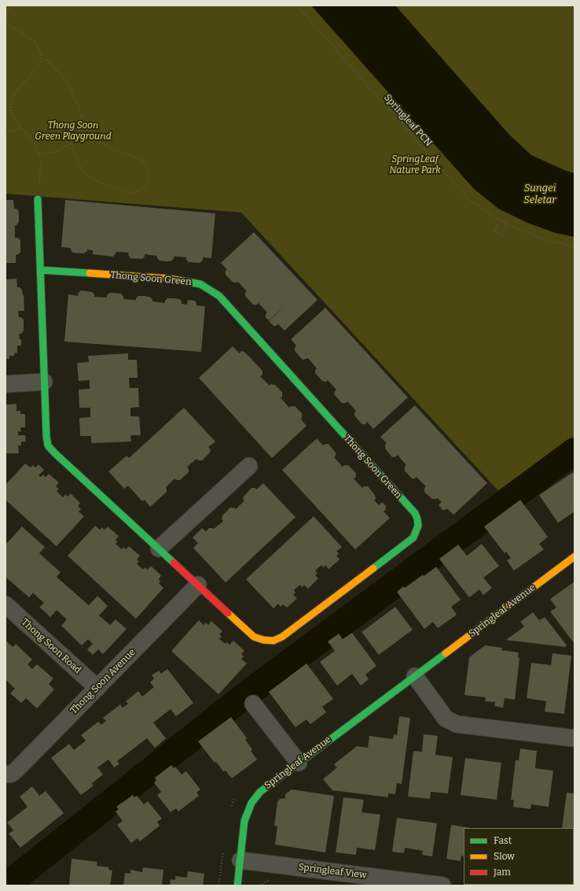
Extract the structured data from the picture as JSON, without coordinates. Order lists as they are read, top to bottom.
{
  "streets": {
    "street": [
      "Thong Soon Green",
      "Springleaf Avenue",
      "Thong Soon Road",
      "Thong Soon Avenue",
      "Springleaf View"
    ],
    "path": ["Springleaf PCN"]
  },
  "crossings": [
    ["Thong Soon Green", "Thong Soon Avenue"],
    ["Springleaf Avenue", "Springleaf View"],
    ["Thong Soon Road", "Thong Soon Avenue"]
  ],
  "water": ["Sungei Seletar"],
  "parks": ["Thong Soon Green Playground", "SpringLeaf Nature Park"],
  "legend": ["Fast", "Slow", "Jam"]
}
